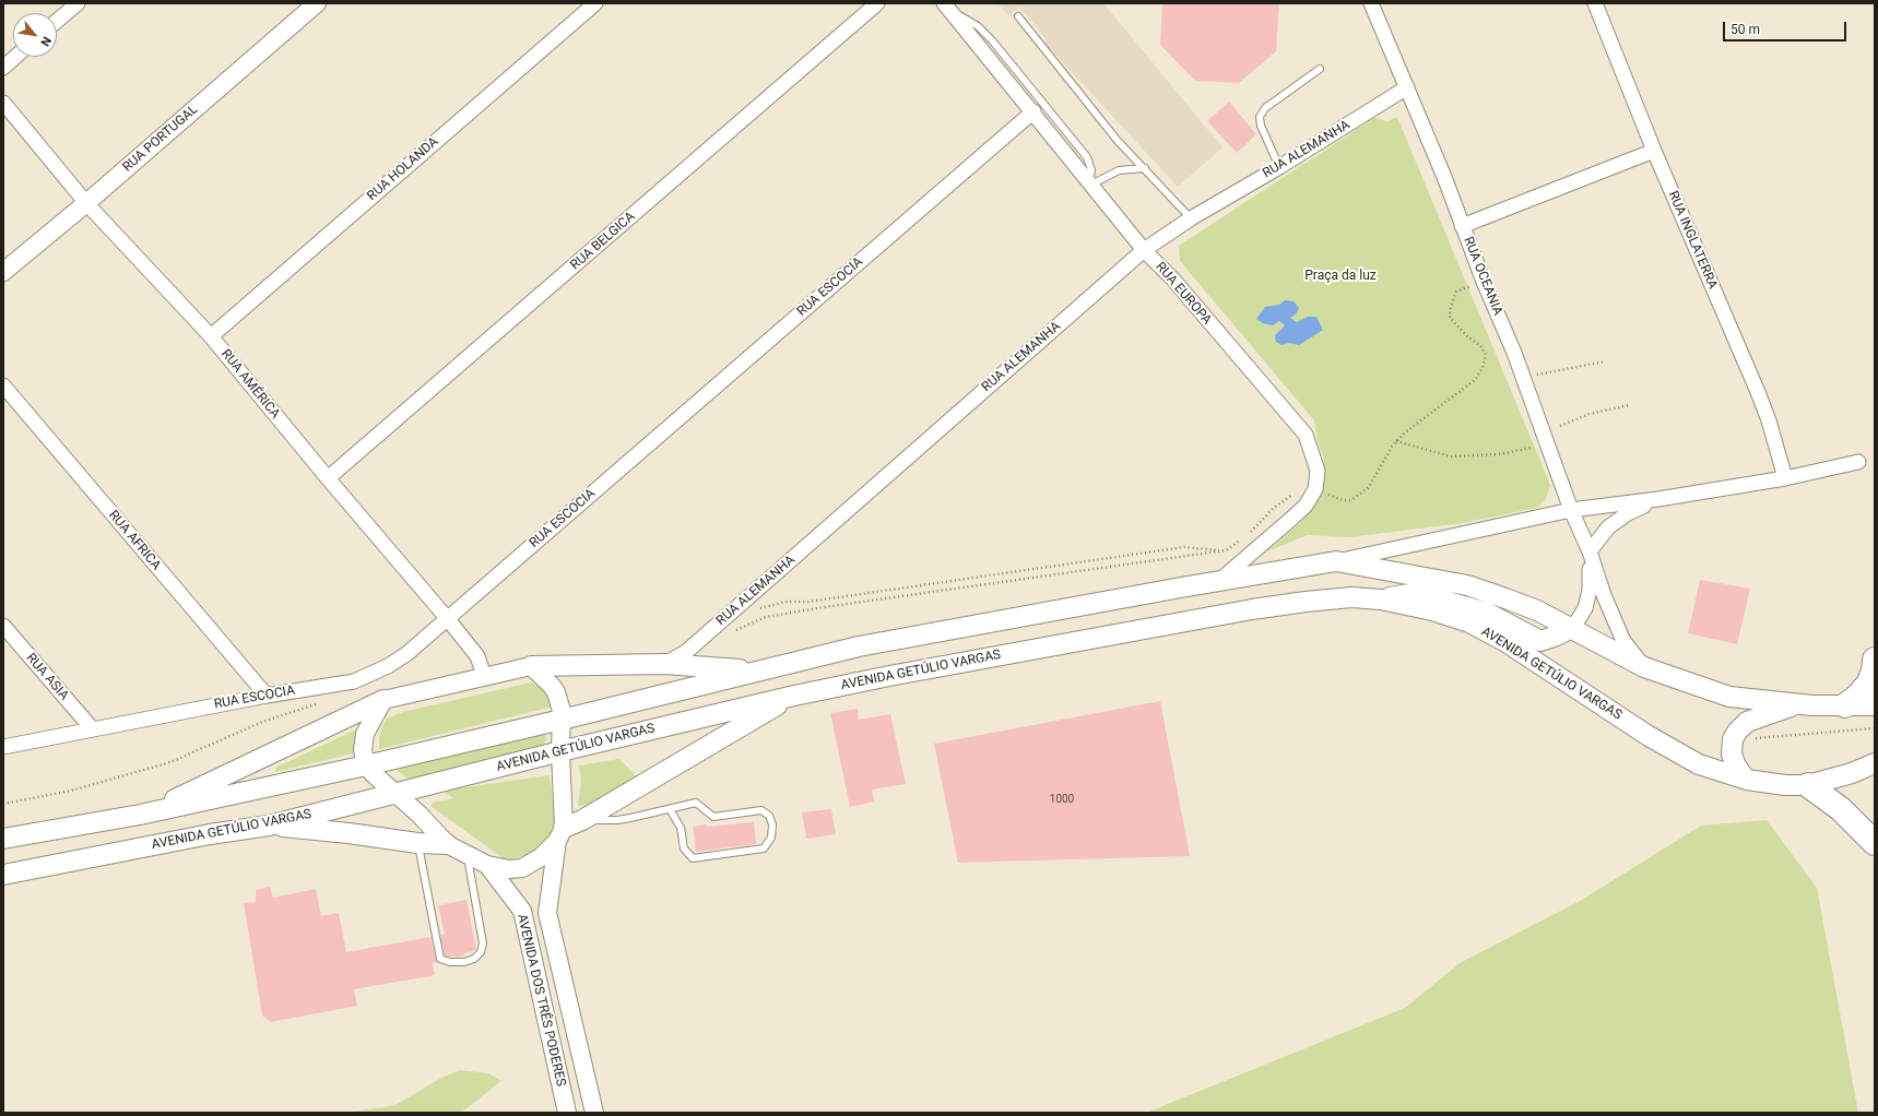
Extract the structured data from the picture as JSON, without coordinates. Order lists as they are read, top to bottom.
{
  "streets": {
    "main road": ["AVENIDA GETÚLIO VARGAS"],
    "street": [
      "RUA PORTUGAL",
      "RUA ALEMANHA",
      "RUA HOLANDA",
      "RUA INGLATERRA",
      "RUA BELGICA",
      "RUA OCEANIA",
      "RUA ESCOCIA",
      "RUA EUROPA",
      "RUA AMÉRICA",
      "RUA AFRICA",
      "RUA ASIA",
      "AVENIDA DOS TRÊS PODERES"
    ]
  },
  "crossings": [
    ["RUA PORTUGAL", "RUA AMÉRICA"],
    ["RUA ALEMANHA", "RUA OCEANIA"],
    ["RUA ALEMANHA", "RUA EUROPA"],
    ["RUA HOLANDA", "RUA AMÉRICA"],
    ["RUA BELGICA", "RUA AMÉRICA"],
    ["RUA ESCOCIA", "RUA EUROPA"],
    ["RUA ESCOCIA", "RUA AMÉRICA"],
    ["RUA ESCOCIA", "RUA AFRICA"],
    ["RUA ESCOCIA", "RUA ASIA"],
    ["AVENIDA GETÚLIO VARGAS", "AVENIDA DOS TRÊS PODERES"]
  ],
  "parks": ["Praça da luz"],
  "house_numbers": ["1000"],
  "scale_bar": "50 m",
  "north": "bottom right"
}
